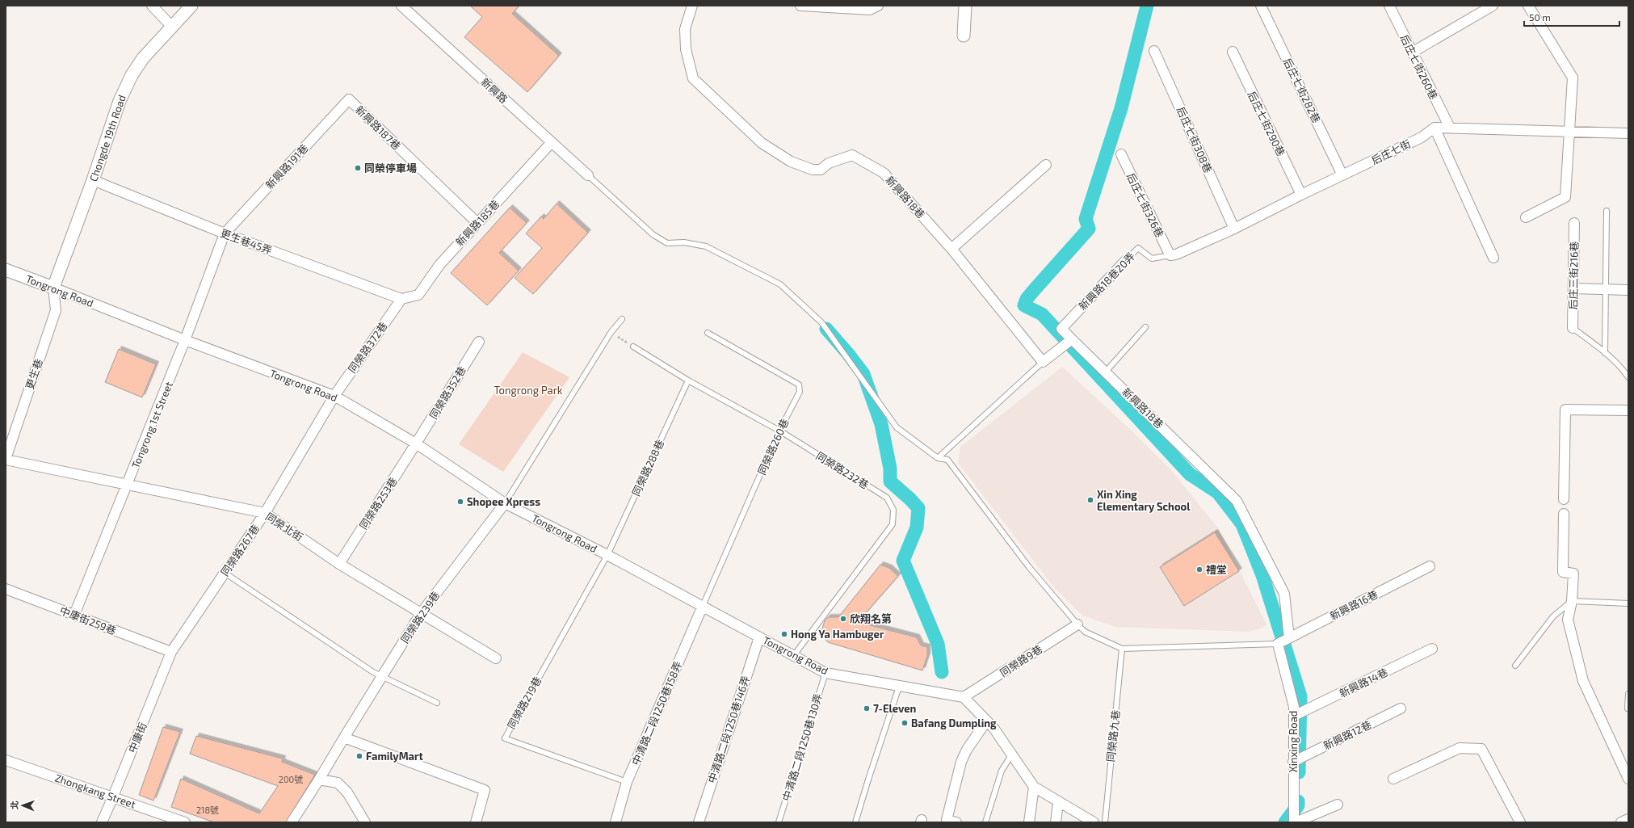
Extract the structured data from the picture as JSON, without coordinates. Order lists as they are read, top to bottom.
{
  "streets": {
    "street": [
      "后庄七街260巷",
      "新興路",
      "后庄七街282巷",
      "后庄七街290巷",
      "新興路187巷",
      "Chongde 19th Road",
      "后庄七街308巷",
      "后庄七街",
      "新興路191巷",
      "新興路18巷",
      "后庄七街326巷",
      "新興路185巷",
      "更生巷45弄",
      "后庄三街216巷",
      "新興路18巷20弄",
      "Tongrong Road",
      "同榮路372巷",
      "更生巷",
      "同榮路352巷",
      "Tongrong 1st Street",
      "同榮路253巷",
      "同榮北街",
      "同榮路267巷",
      "新興路16巷",
      "同榮路239巷",
      "中康街259巷",
      "同榮路9巷",
      "新興路14巷",
      "中清路二段1250巷158弄",
      "中清路二段1250巷146弄",
      "新興路12巷",
      "中康街",
      "Xinxing Road",
      "Zhongkang Street"
    ],
    "lane": [
      "同榮路260巷",
      "同榮路288巷",
      "同榮路232巷",
      "同榮路219巷",
      "同榮路九巷",
      "中清路二段1250巷130弄"
    ]
  },
  "crossings": [
    ["新興路", "新興路185巷"],
    ["后庄七街282巷", "后庄七街"],
    ["后庄七街290巷", "后庄七街"],
    ["新興路187巷", "新興路191巷"],
    ["新興路187巷", "新興路185巷"],
    ["Chongde 19th Road", "更生巷45弄"],
    ["Chongde 19th Road", "Tongrong Road"],
    ["Chongde 19th Road", "更生巷"],
    ["后庄七街308巷", "后庄七街"],
    ["后庄七街", "后庄七街326巷"],
    ["后庄七街", "新興路18巷20弄"],
    ["新興路191巷", "更生巷45弄"],
    ["新興路191巷", "Tongrong 1st Street"],
    ["新興路18巷", "新興路18巷20弄"],
    ["新興路18巷", "新興路16巷"],
    ["后庄七街326巷", "新興路18巷20弄"],
    ["新興路185巷", "更生巷45弄"],
    ["新興路185巷", "同榮路372巷"],
    ["更生巷45弄", "同榮路372巷"],
    ["更生巷45弄", "Tongrong 1st Street"],
    ["Tongrong Road", "同榮路372巷"],
    ["Tongrong Road", "更生巷"],
    ["Tongrong Road", "同榮路352巷"],
    ["Tongrong Road", "Tongrong 1st Street"],
    ["Tongrong Road", "同榮路260巷"],
    ["Tongrong Road", "同榮路288巷"],
    ["Tongrong Road", "同榮路232巷"],
    ["Tongrong Road", "同榮路253巷"],
    ["Tongrong Road", "同榮路267巷"],
    ["Tongrong Road", "同榮路239巷"],
    ["Tongrong Road", "同榮路9巷"],
    ["Tongrong Road", "同榮路219巷"],
    ["Tongrong Road", "中清路二段1250巷158弄"],
    ["Tongrong Road", "中清路二段1250巷146弄"],
    ["Tongrong Road", "中清路二段1250巷130弄"],
    ["同榮路372巷", "同榮路267巷"],
    ["更生巷", "同榮北街"],
    ["同榮路352巷", "同榮路253巷"],
    ["Tongrong 1st Street", "同榮北街"],
    ["Tongrong 1st Street", "中康街259巷"],
    ["同榮路260巷", "同榮路232巷"],
    ["同榮路260巷", "中清路二段1250巷158弄"],
    ["同榮路288巷", "同榮路232巷"],
    ["同榮路288巷", "同榮路219巷"],
    ["同榮路253巷", "同榮北街"],
    ["同榮北街", "同榮路267巷"],
    ["同榮北街", "同榮路239巷"],
    ["同榮路267巷", "中康街259巷"],
    ["同榮路267巷", "中康街"],
    ["新興路16巷", "Xinxing Road"],
    ["中康街259巷", "中康街"],
    ["新興路14巷", "Xinxing Road"],
    ["同榮路219巷", "中清路二段1250巷158弄"],
    ["新興路12巷", "Xinxing Road"],
    ["中康街", "Zhongkang Street"]
  ],
  "parks": ["Tongrong Park"],
  "places": [
    "同榮停車場",
    "Xin Xing Elementary School",
    "Shopee Xpress",
    "禮堂",
    "欣翔名第",
    "Hong Ya Hambuger",
    "7-Eleven",
    "Bafang Dumpling",
    "FamilyMart"
  ],
  "house_numbers": ["200號", "218號"],
  "scale_bar": "50 m",
  "north": "left"
}
